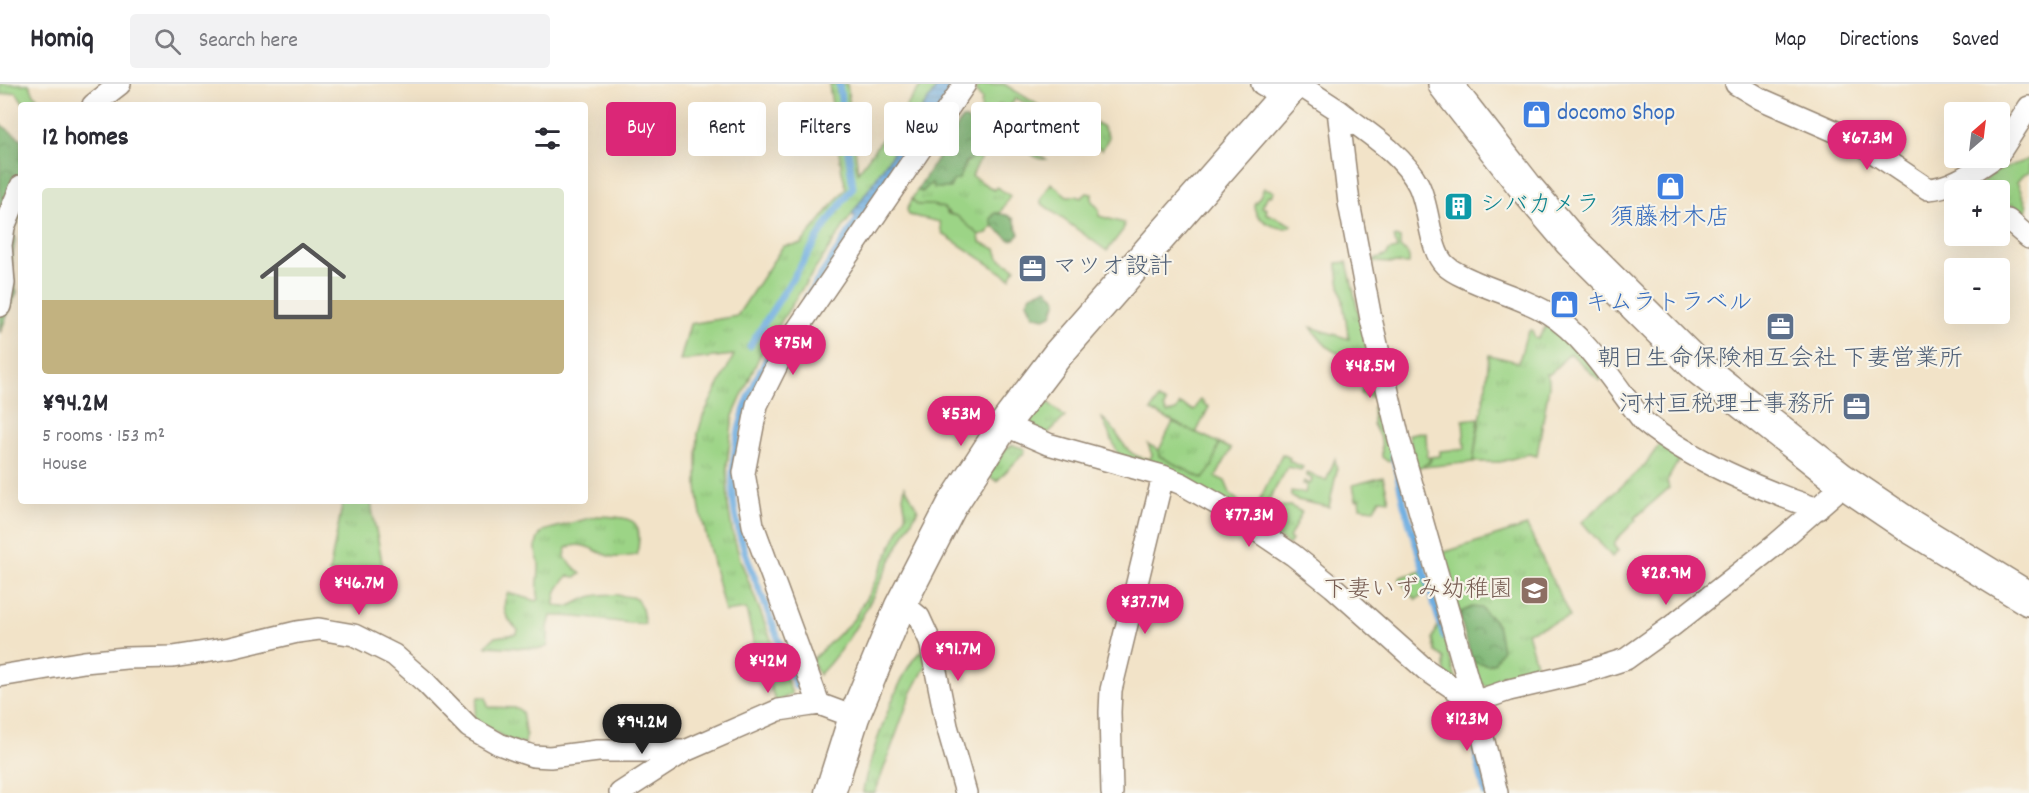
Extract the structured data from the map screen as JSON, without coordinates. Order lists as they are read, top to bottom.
{
  "places": {
    "shop": ["docomo Shop", "須藤材木店", "キムラトラベル"],
    "building": ["シバカメラ"],
    "office": ["マツオ設計", "朝日生命保険相互会社 下妻営業所", "河村亘税理士事務所"],
    "school or university": ["下妻いずみ幼稚園"]
  },
  "north": "top right",
  "page": {
    "header": "Homiq",
    "search": "Search here",
    "nav": ["Map", "Directions", "Saved"],
    "map_buttons": ["+", "−"],
    "chip": [
      "Buy",
      "Rent",
      "Filters",
      "New",
      "Apartment"
    ],
    "heading": "12 homes",
    "price": [
      "¥67.3M",
      "¥75M",
      "¥48.5M",
      "¥53M",
      "¥77.3M",
      "¥28.9M",
      "¥46.7M",
      "¥37.7M",
      "¥91.7M",
      "¥42M",
      "¥123M",
      "¥94.2M"
    ],
    "list": [
      {
        "name": "¥94.2M",
        "note": "5 rooms · 153 m² · House"
      }
    ]
  }
}
